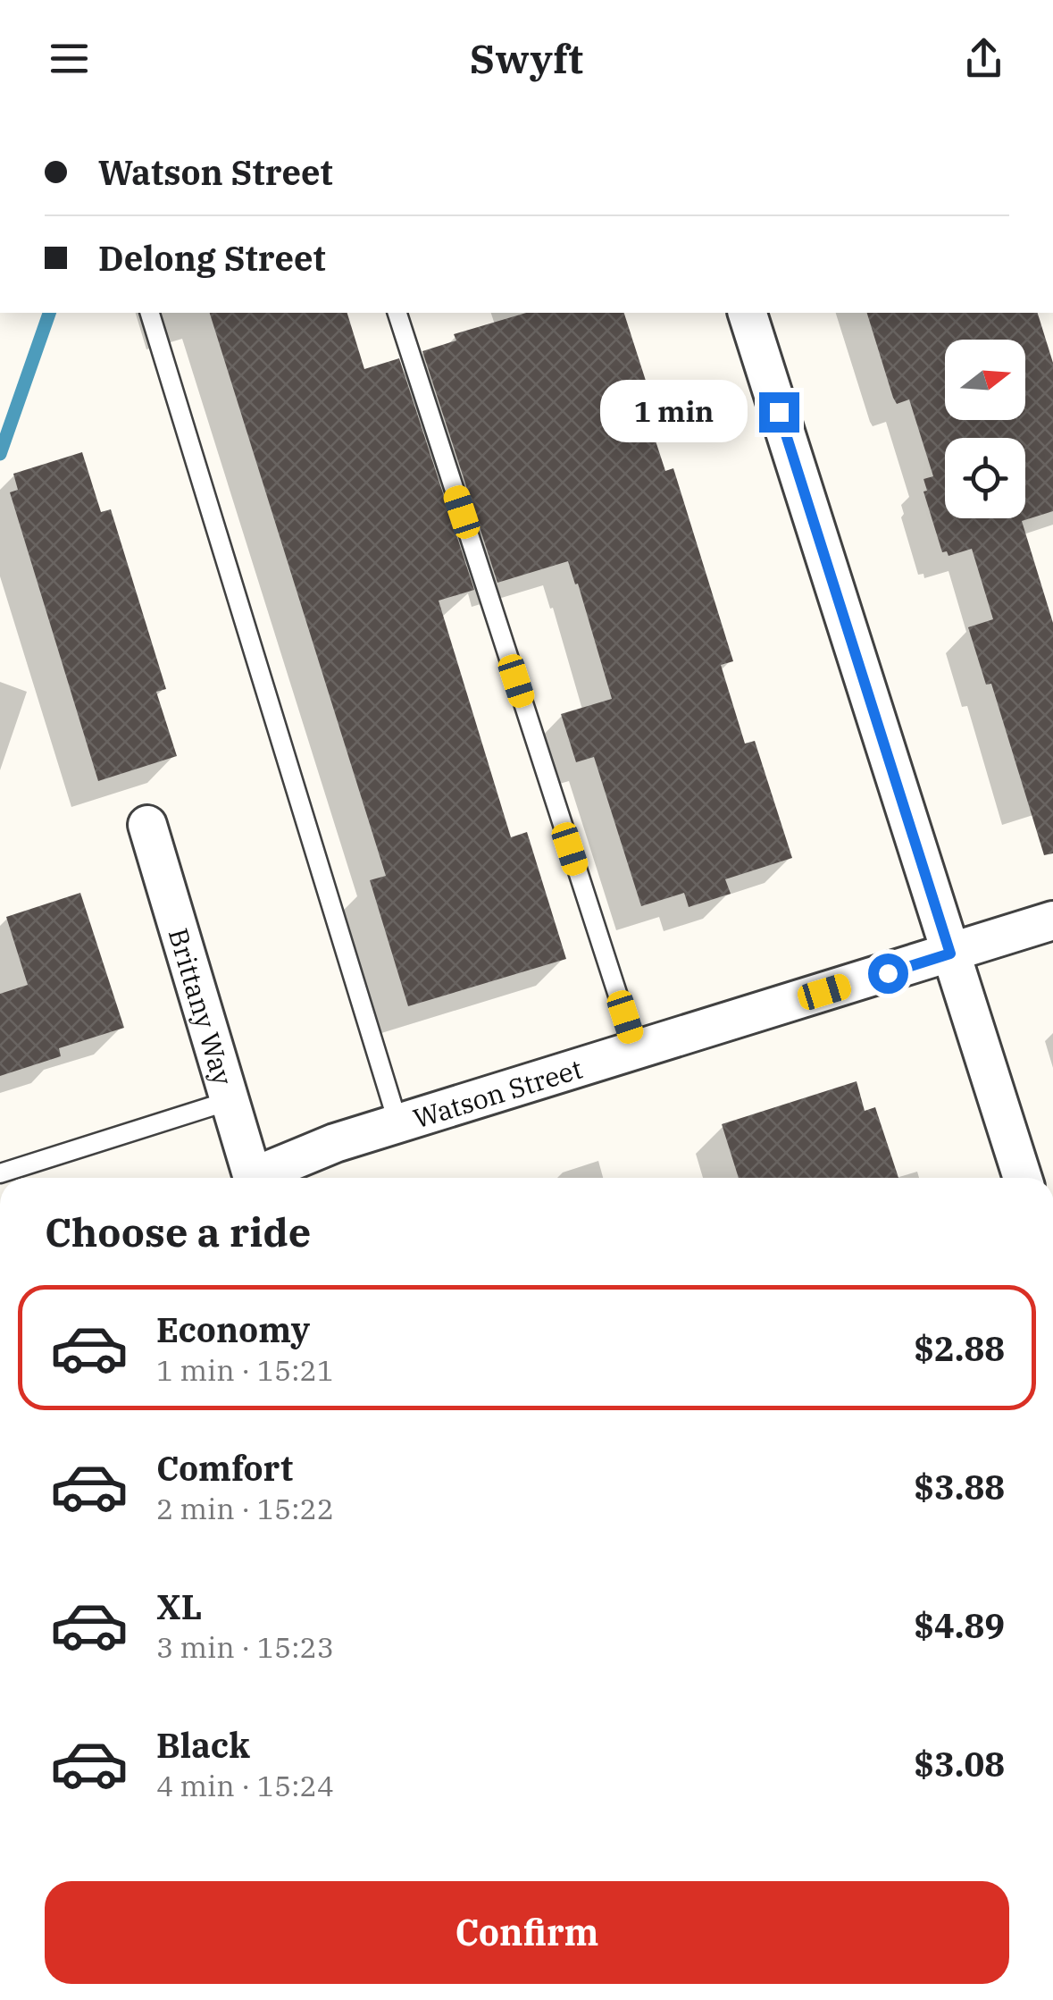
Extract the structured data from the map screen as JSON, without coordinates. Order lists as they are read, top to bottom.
{
  "streets": {
    "street": ["Brittany Way", "Watson Street"]
  },
  "north": "right",
  "page": {
    "header": "Swyft",
    "banner": ["Watson Street", "Delong Street"],
    "bubble": "1 min",
    "heading": "Choose a ride",
    "list": [
      {
        "name": "Economy",
        "note": "1 min · 15:21",
        "value": "$2.88"
      },
      {
        "name": "Comfort",
        "note": "2 min · 15:22",
        "value": "$3.88"
      },
      {
        "name": "XL",
        "note": "3 min · 15:23",
        "value": "$4.89"
      },
      {
        "name": "Black",
        "note": "4 min · 15:24",
        "value": "$3.08"
      }
    ],
    "buttons": "Confirm"
  }
}
